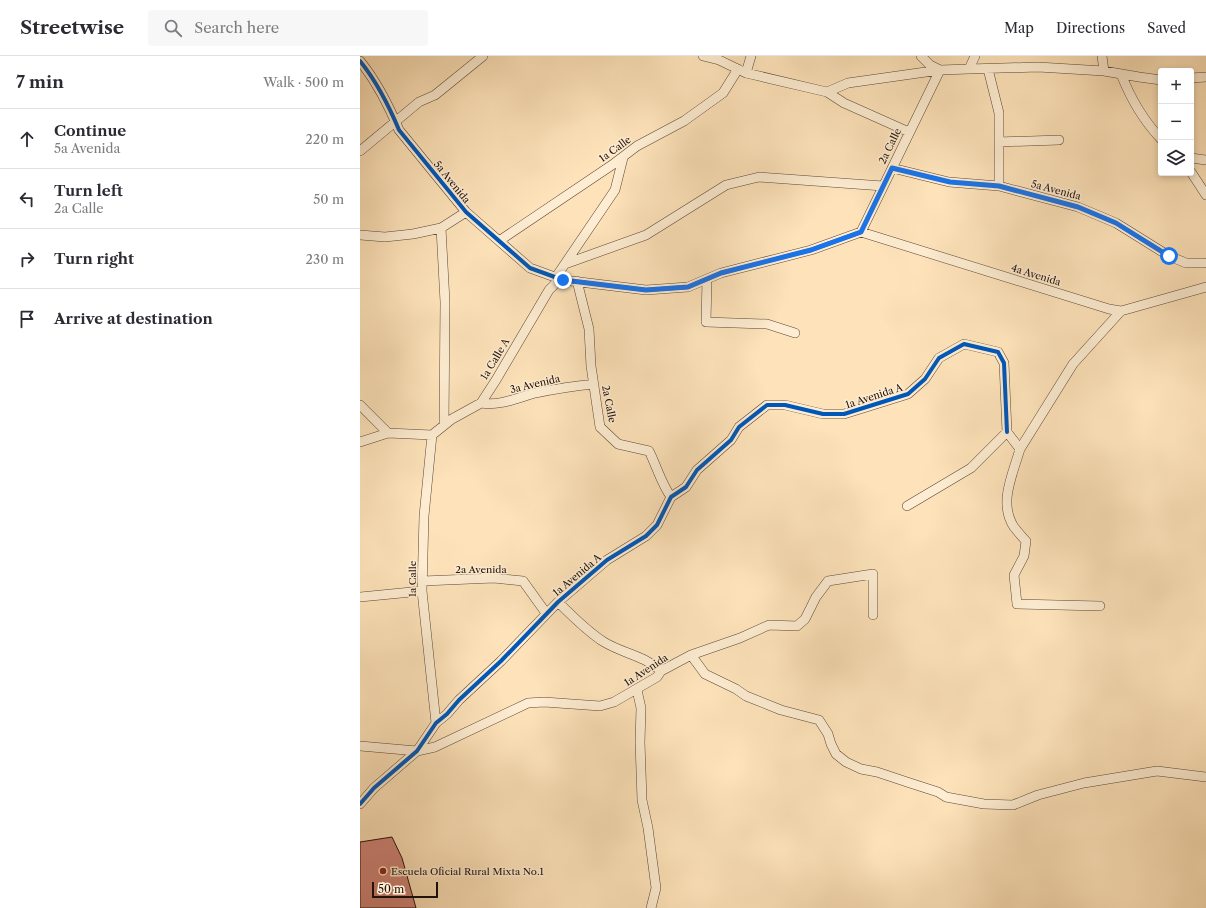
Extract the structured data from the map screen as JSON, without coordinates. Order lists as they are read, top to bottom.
{
  "streets": {
    "street": [
      "2a Calle",
      "1a Calle",
      "5a Avenida",
      "4a Avenida",
      "1a Calle A",
      "3a Avenida",
      "1a Avenida A",
      "2a Avenida",
      "1a Avenida"
    ]
  },
  "crossings": [
    ["2a Calle", "5a Avenida"],
    ["2a Calle", "4a Avenida"],
    ["2a Calle", "3a Avenida"],
    ["2a Calle", "1a Avenida A"],
    ["1a Calle", "5a Avenida"],
    ["1a Calle", "1a Calle A"],
    ["1a Calle", "1a Avenida A"],
    ["1a Calle", "2a Avenida"],
    ["5a Avenida", "4a Avenida"],
    ["5a Avenida", "1a Calle A"],
    ["1a Calle A", "3a Avenida"],
    ["1a Avenida A", "2a Avenida"],
    ["1a Avenida A", "1a Avenida"]
  ],
  "places": ["Escuela Oficial Rural Mixta No.1"],
  "scale_bar": "50 m",
  "page": {
    "header": "Streetwise",
    "search": "Search here",
    "nav": ["Map", "Directions", "Saved"],
    "heading": ["7 min", "Walk · 500 m"],
    "map_buttons": ["+", "−"],
    "list": [
      ["Continue", "5a Avenida", "220 m"],
      ["Turn left", "2a Calle", "50 m"],
      ["Turn right", "230 m"],
      "Arrive at destination"
    ],
    "scale": "50 m"
  }
}
